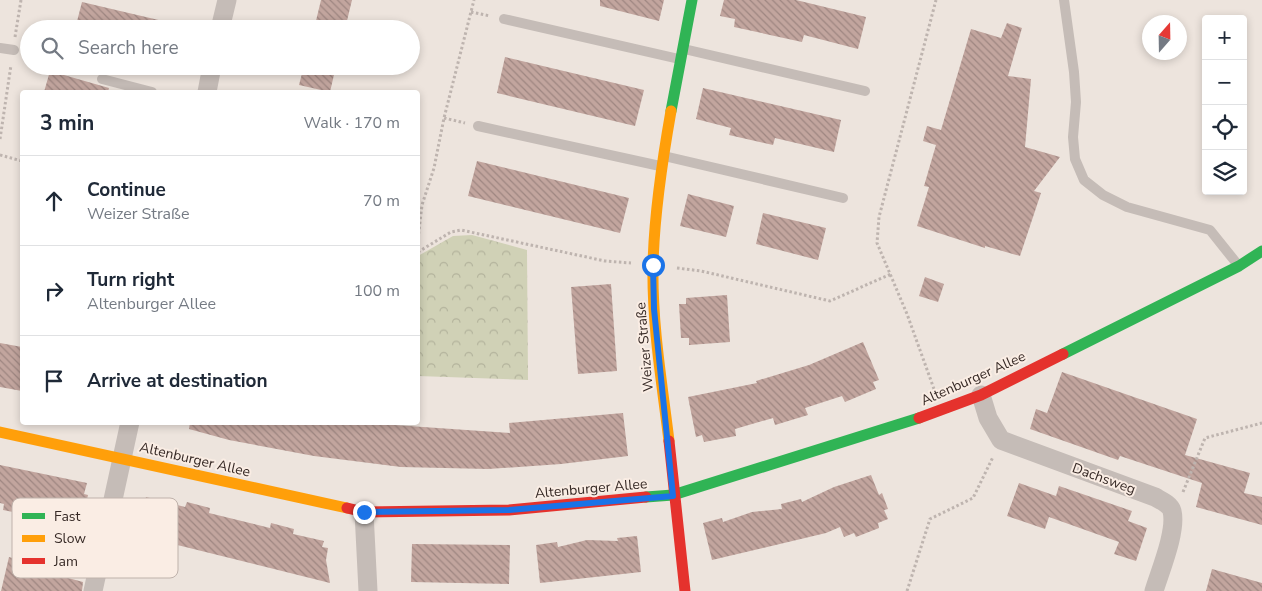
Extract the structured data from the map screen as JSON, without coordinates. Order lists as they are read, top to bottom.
{
  "streets": {
    "street": ["Weizer Straße", "Altenburger Allee", "Dachsweg"]
  },
  "crossings": [
    ["Weizer Straße", "Altenburger Allee"]
  ],
  "legend": ["Fast", "Slow", "Jam"],
  "north": "top",
  "page": {
    "map_buttons": ["+", "−"],
    "search": "Search here",
    "heading": ["3 min", "Walk · 170 m"],
    "list": [
      ["Continue", "Weizer Straße", "70 m"],
      ["Turn right", "Altenburger Allee", "100 m"],
      "Arrive at destination"
    ]
  }
}
